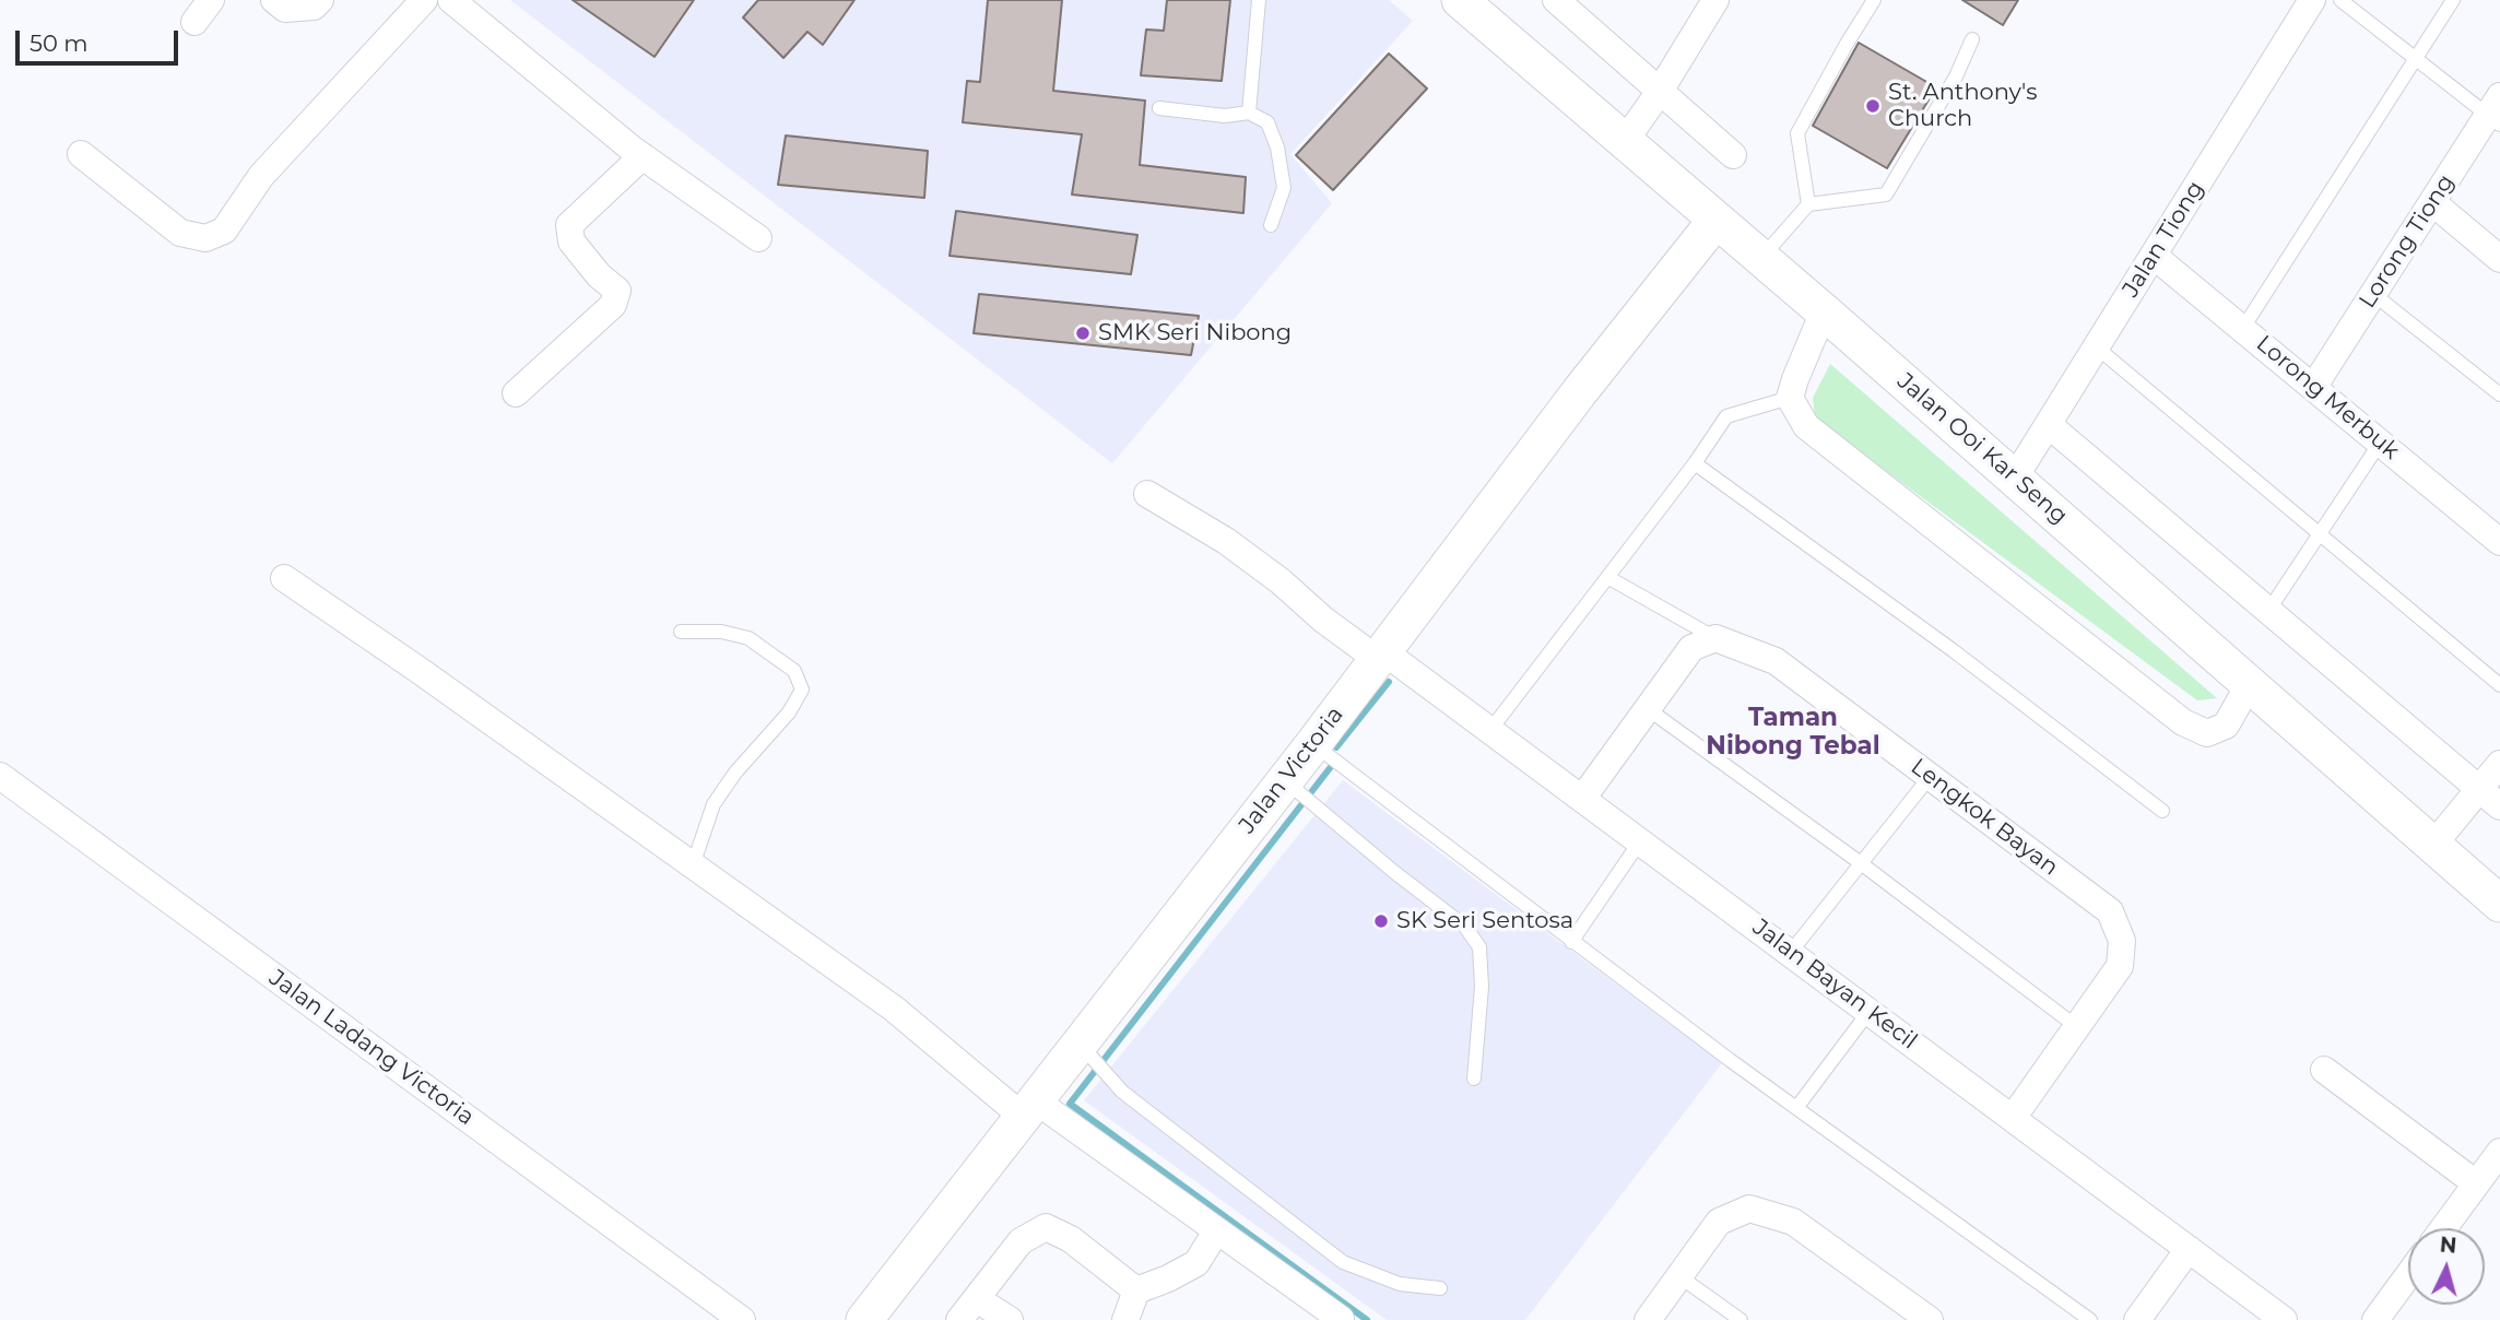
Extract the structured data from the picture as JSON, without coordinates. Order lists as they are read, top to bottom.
{
  "streets": {
    "main road": ["Jalan Ooi Kar Seng", "Jalan Victoria"],
    "street": [
      "Jalan Tiong",
      "Lorong Tiong",
      "Lorong Merbuk",
      "Lengkok Bayan",
      "Jalan Bayan Kecil",
      "Jalan Ladang Victoria"
    ]
  },
  "crossings": [
    ["Jalan Tiong", "Lorong Merbuk"],
    ["Jalan Tiong", "Jalan Ooi Kar Seng"],
    ["Lorong Tiong", "Lorong Merbuk"],
    ["Jalan Ooi Kar Seng", "Jalan Victoria"],
    ["Jalan Victoria", "Jalan Bayan Kecil"],
    ["Lengkok Bayan", "Jalan Bayan Kecil"]
  ],
  "districts": ["Taman Nibong Tebal"],
  "places": ["St. Anthony's Church", "SMK Seri Nibong", "SK Seri Sentosa"],
  "scale_bar": "50 m",
  "north": "top"
}
